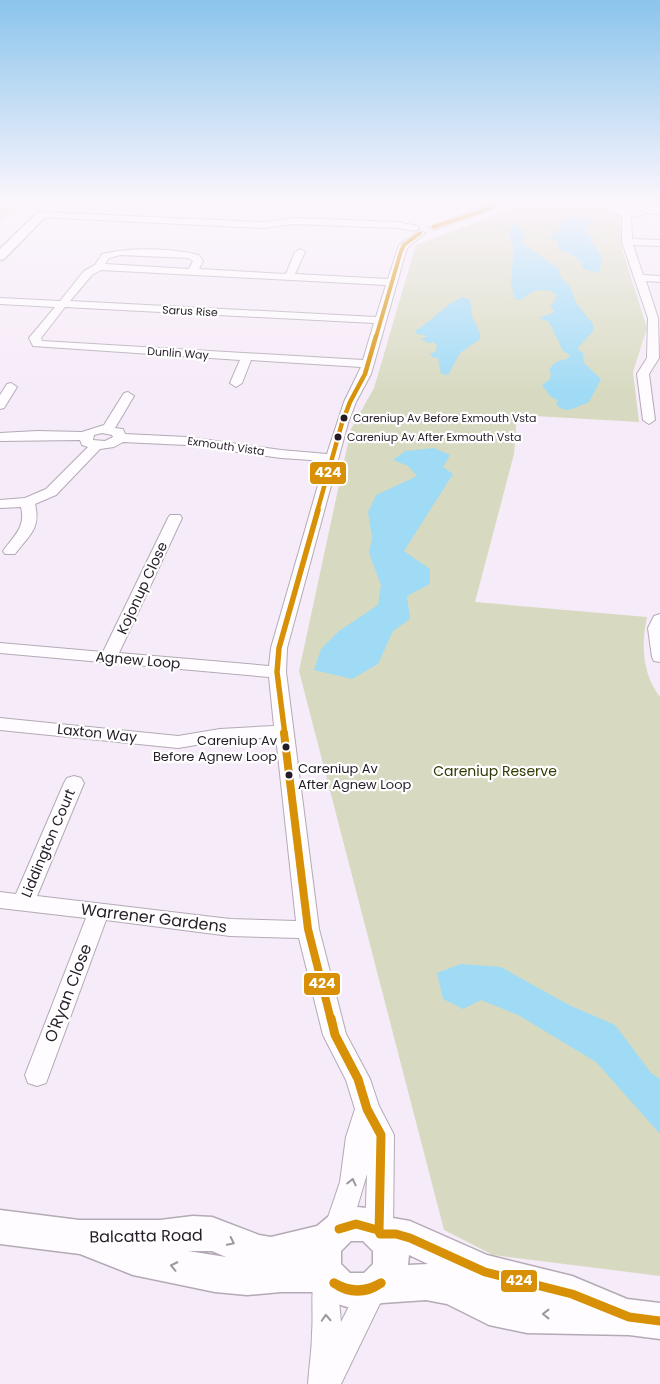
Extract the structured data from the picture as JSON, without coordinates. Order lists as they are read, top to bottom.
{
  "streets": {
    "street": [
      "Sarus Rise",
      "Dunlin Way",
      "Exmouth Vista",
      "Kojonup Close",
      "Agnew Loop",
      "Laxton Way",
      "Liddington Court",
      "Warrener Gardens",
      "O'Ryan Close",
      "Balcatta Road"
    ]
  },
  "crossings": [
    ["Sarus Rise", "Dunlin Way"],
    ["Kojonup Close", "Agnew Loop"],
    ["Liddington Court", "Warrener Gardens"],
    ["Warrener Gardens", "O'Ryan Close"]
  ],
  "parks": ["Careniup Reserve"],
  "places": [
    "Careniup Av Before Exmouth Vsta",
    "Careniup Av After Exmouth Vsta",
    "Careniup Av Before Agnew Loop",
    "Careniup Av After Agnew Loop"
  ],
  "lines": ["transit line 424"]
}
